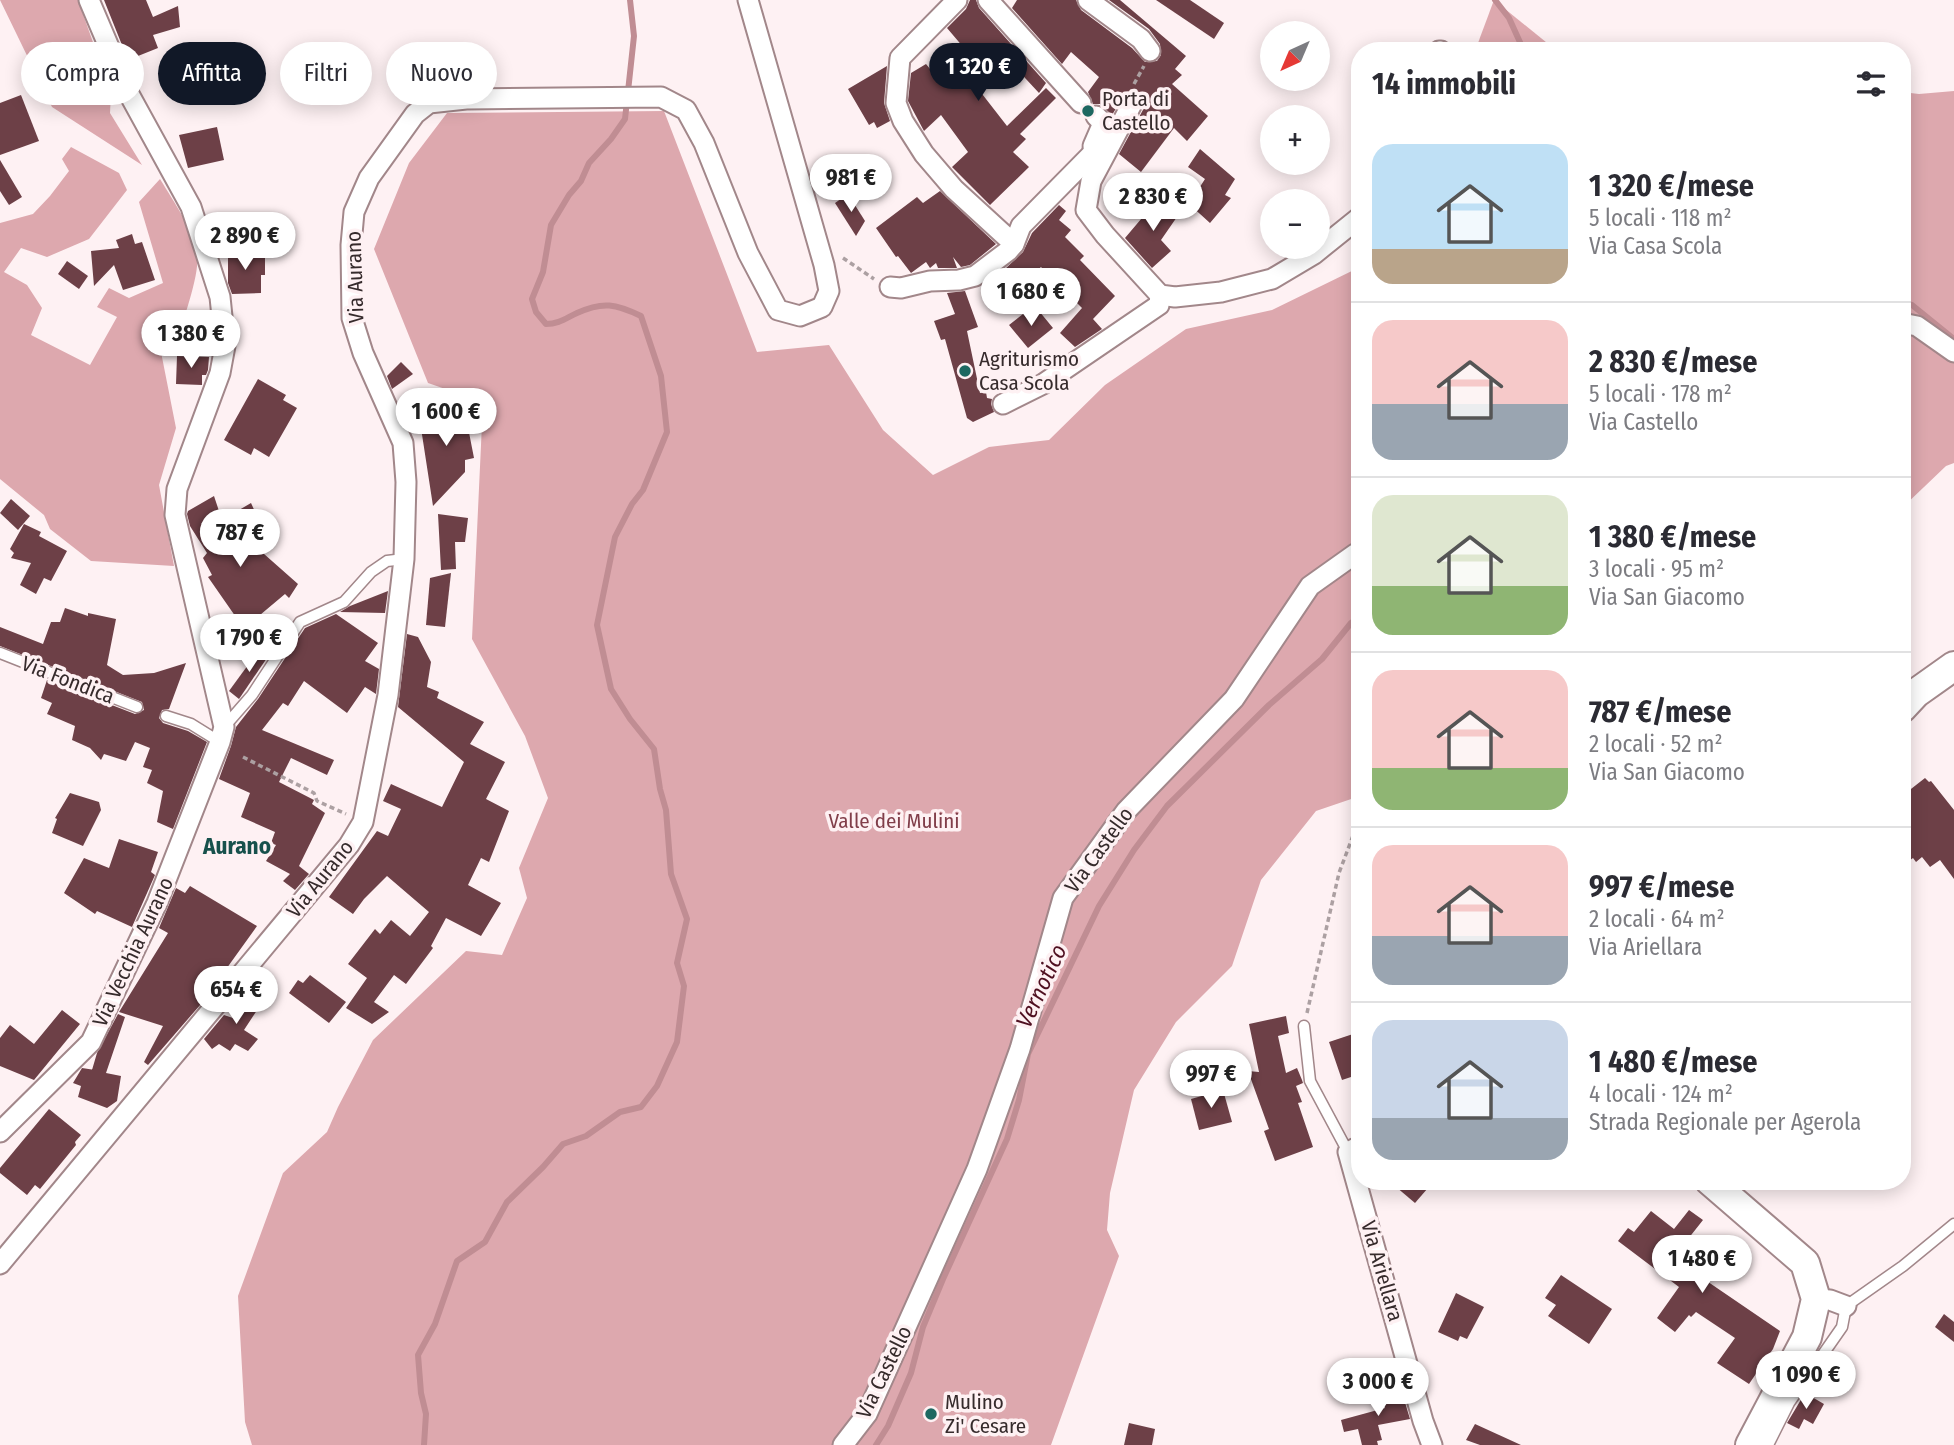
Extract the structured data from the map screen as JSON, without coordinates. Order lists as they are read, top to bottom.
{
  "streets": {
    "street": [
      "Via Aurano",
      "Via Castello",
      "Via Vecchia Aurano",
      "Via Ariellara"
    ],
    "lane": ["Via Fondica"]
  },
  "crossings": [
    ["Via Aurano", "Via Vecchia Aurano"]
  ],
  "districts": ["Aurano"],
  "water": ["Vernotico"],
  "parks": ["Valle dei Mulini"],
  "places": ["Porta di Castello", "Agriturismo Casa Scola", "Mulino Zi' Cesare"],
  "north": "bottom left",
  "page": {
    "map_buttons": ["+", "−"],
    "chip": [
      "Compra",
      "Affitta",
      "Filtri",
      "Nuovo"
    ],
    "heading": "14 immobili",
    "price": [
      "1 320 €",
      "981 €",
      "2 830 €",
      "2 890 €",
      "1 680 €",
      "1 380 €",
      "1 600 €",
      "787 €",
      "1 790 €",
      "654 €",
      "997 €",
      "1 480 €",
      "1 090 €",
      "3 000 €"
    ],
    "list": [
      {
        "name": "1 320 €/mese",
        "note": "5 locali · 118 m² · Via Casa Scola"
      },
      {
        "name": "2 830 €/mese",
        "note": "5 locali · 178 m² · Via Castello"
      },
      {
        "name": "1 380 €/mese",
        "note": "3 locali · 95 m² · Via San Giacomo"
      },
      {
        "name": "787 €/mese",
        "note": "2 locali · 52 m² · Via San Giacomo"
      },
      {
        "name": "997 €/mese",
        "note": "2 locali · 64 m² · Via Ariellara"
      },
      {
        "name": "1 480 €/mese",
        "note": "4 locali · 124 m² · Strada Regionale per Agerola"
      }
    ]
  }
}
